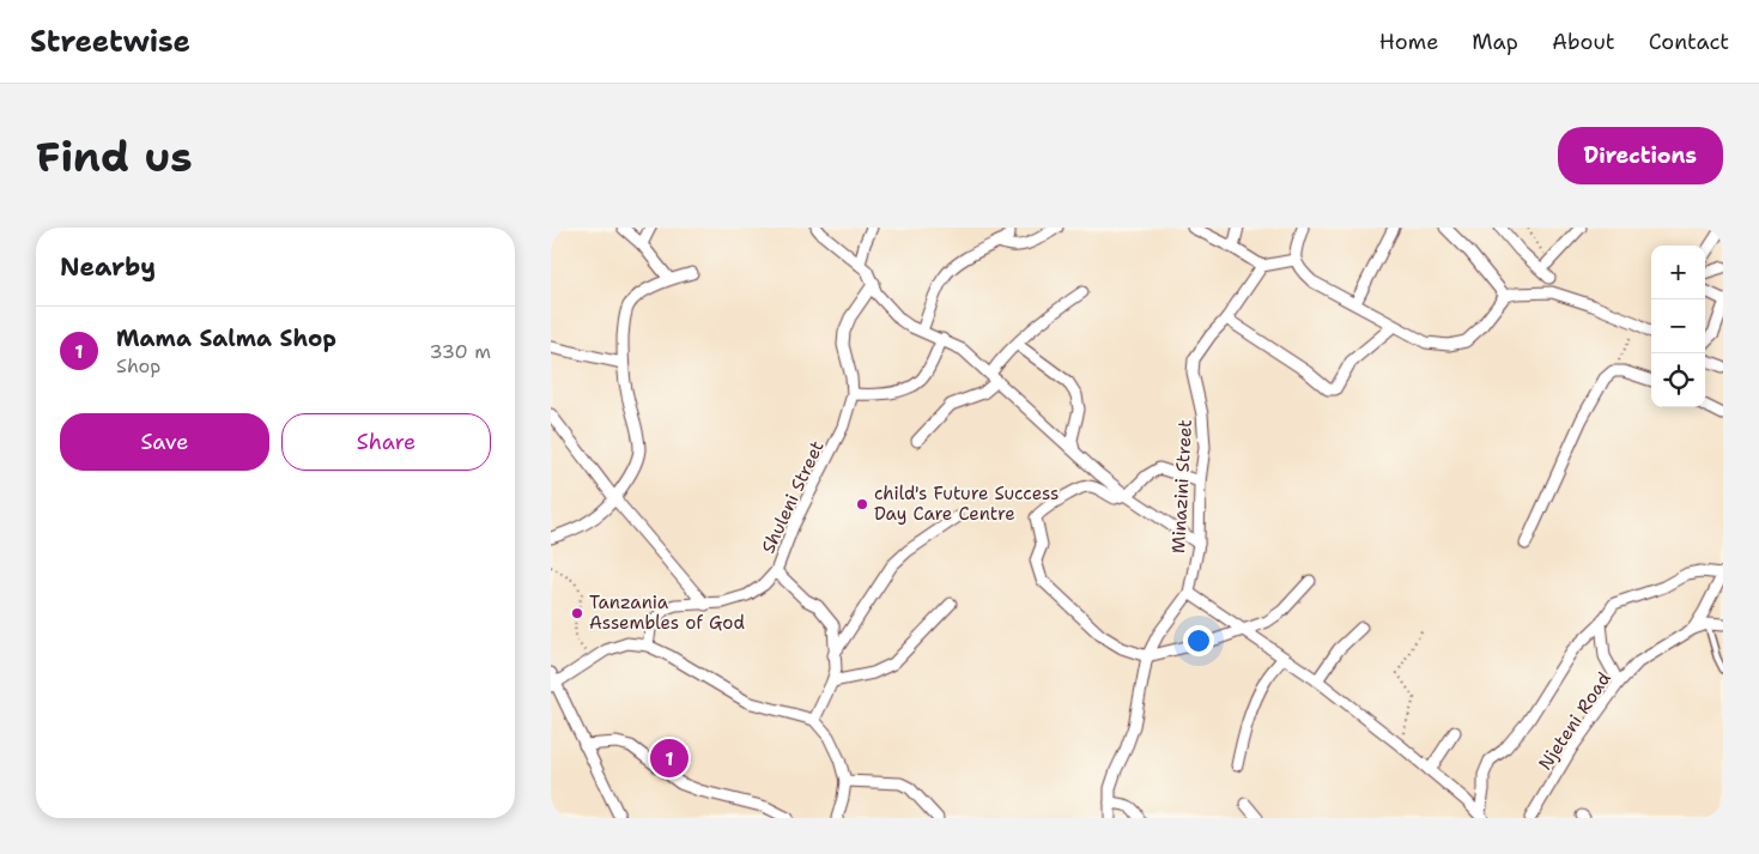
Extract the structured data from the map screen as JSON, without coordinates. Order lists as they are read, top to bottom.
{
  "streets": {
    "street": ["Minazini Street", "Shuleni Street", "Njeteni Road"]
  },
  "places": ["child's Future Success Day Care Centre", "Tanzania Assembles of God"],
  "page": {
    "header": "Streetwise",
    "nav": [
      "Home",
      "Map",
      "About",
      "Contact"
    ],
    "buttons": [
      "Directions",
      ["Save", "Share"]
    ],
    "title": "Find us",
    "heading": "Nearby",
    "map_buttons": ["+", "−"],
    "list": [
      {
        "mark": "1",
        "name": "Mama Salma Shop",
        "note": "Shop",
        "value": "330 m"
      }
    ],
    "pins": "1"
  }
}
